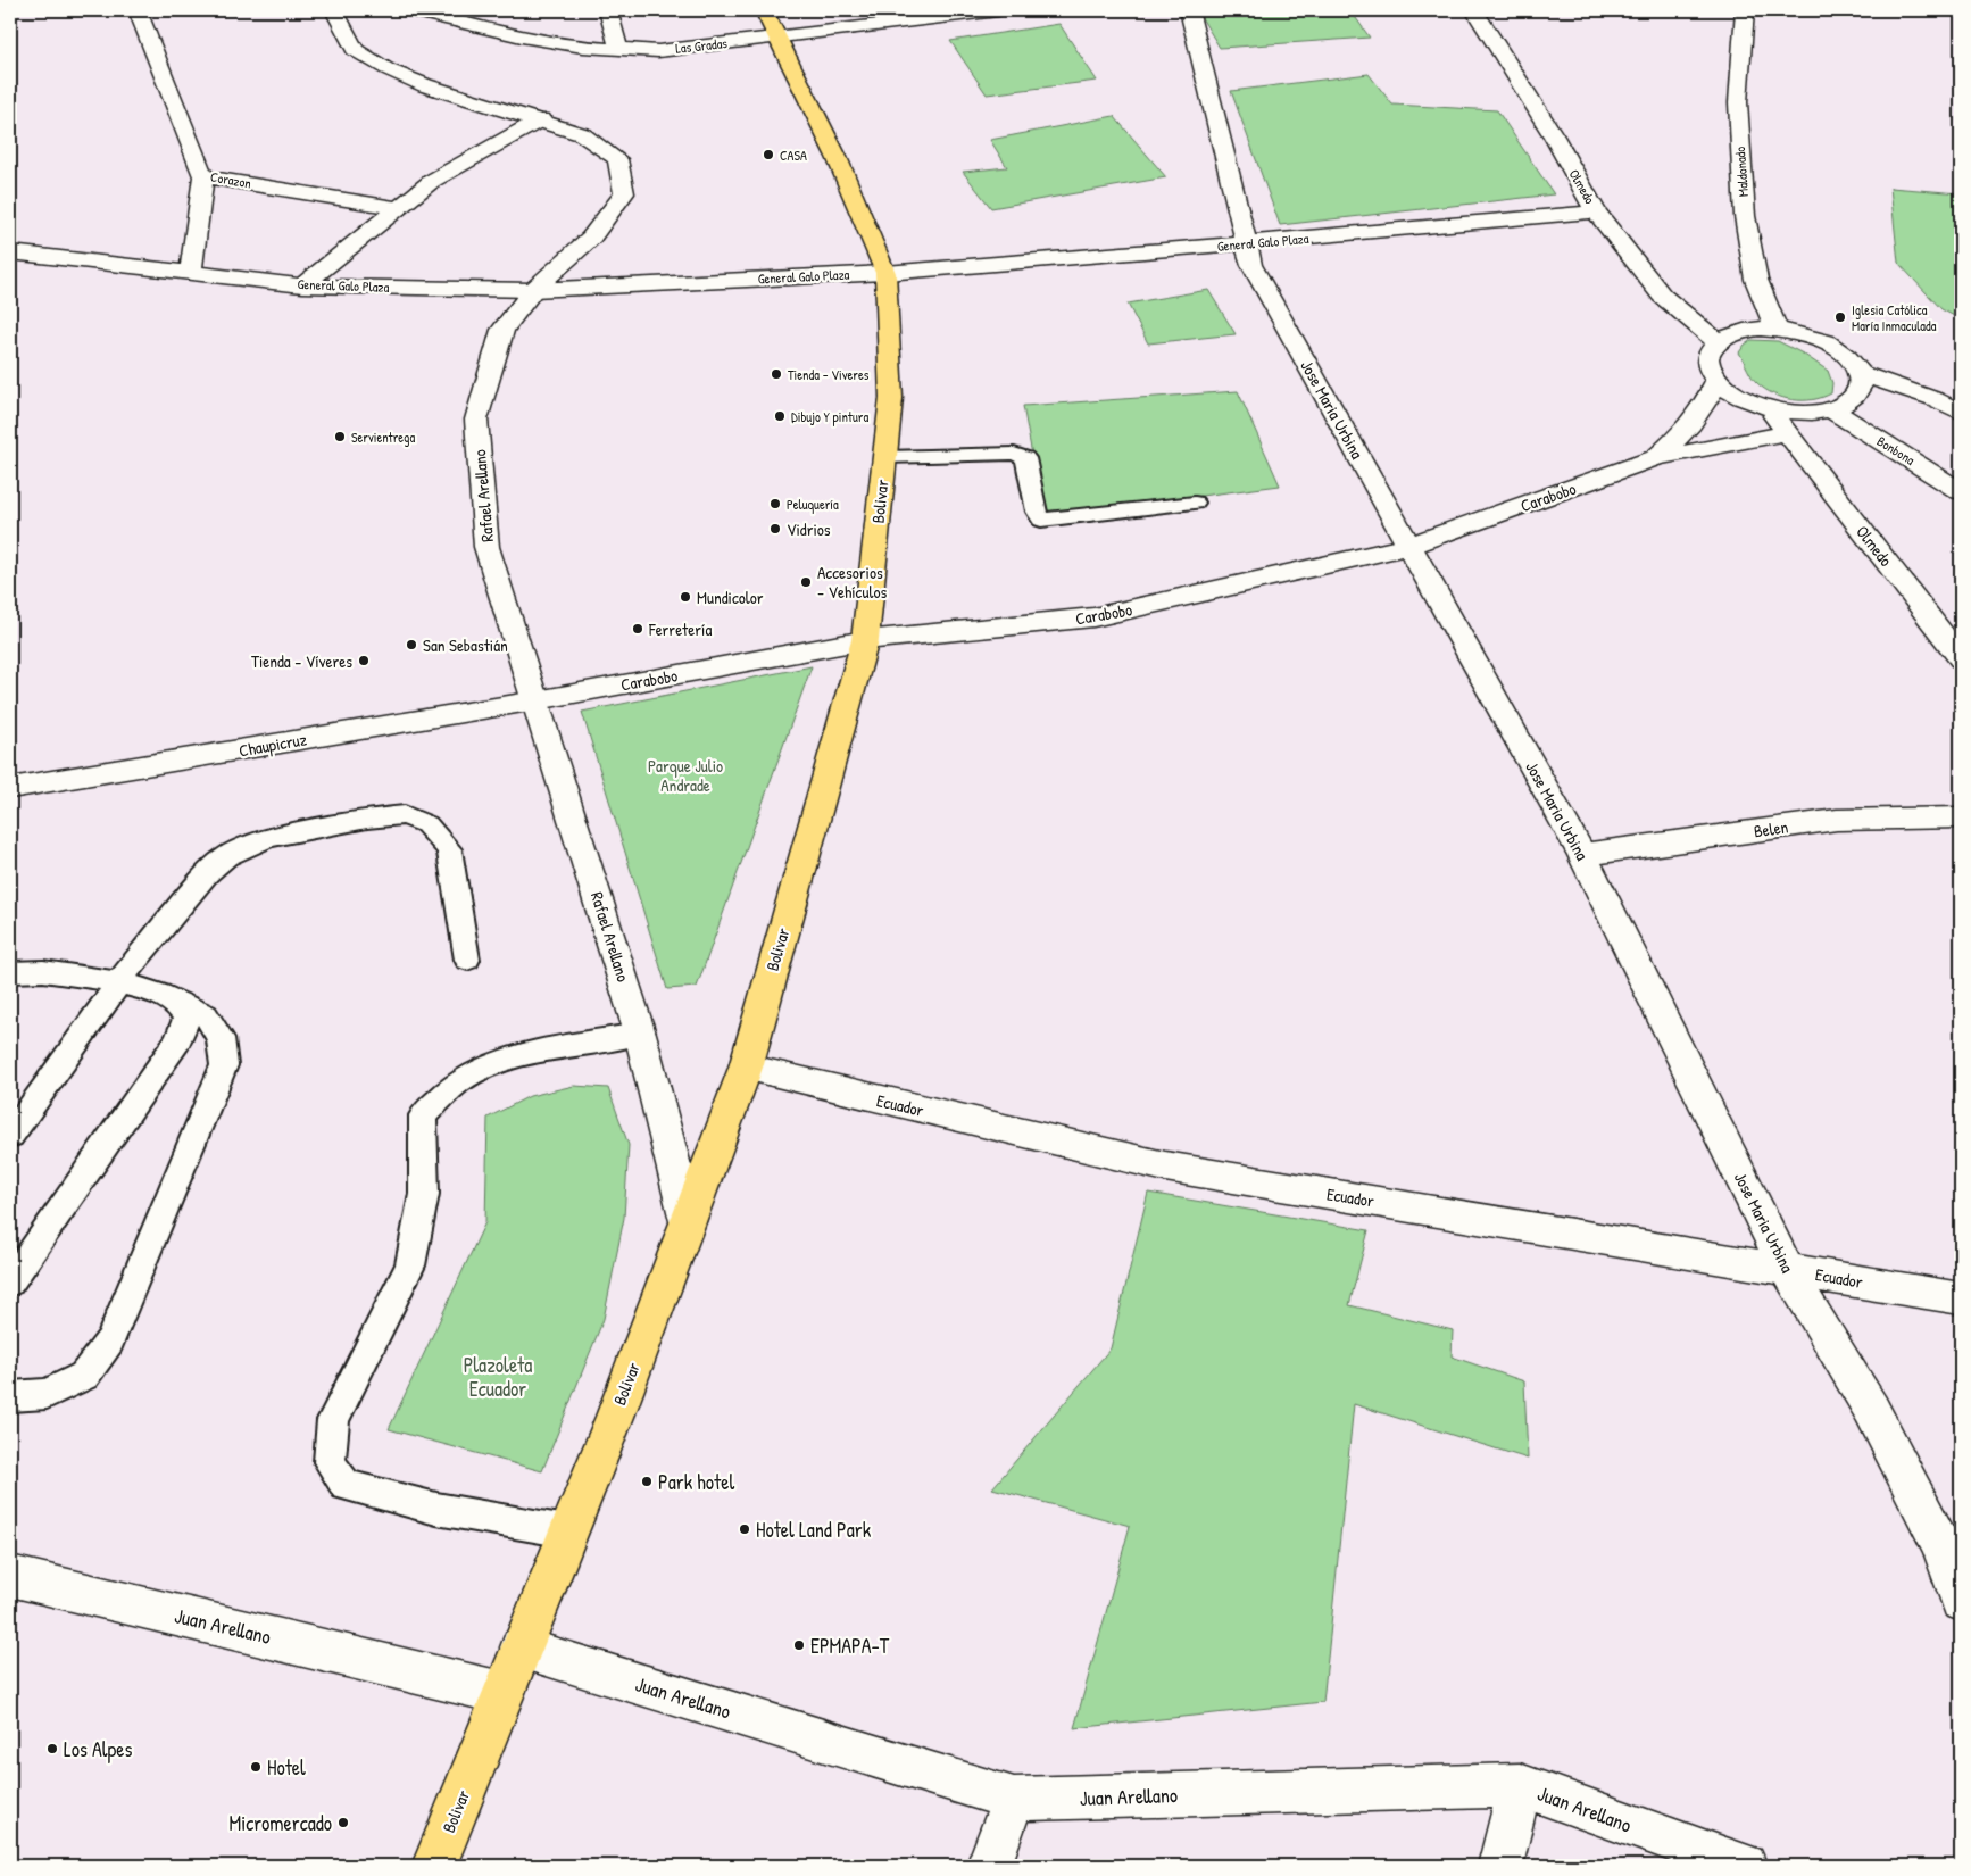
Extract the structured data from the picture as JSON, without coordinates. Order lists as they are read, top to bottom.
{
  "streets": {
    "main road": ["Bolivar"],
    "street": [
      "Las Gradas",
      "Maldonado",
      "Corazon",
      "Olmedo",
      "General Galo Plaza",
      "Jose Maria Urbina",
      "Bonbona",
      "Rafael Arellano",
      "Carabobo",
      "Chaupicruz",
      "Belen",
      "Ecuador",
      "Juan Arellano"
    ]
  },
  "crossings": [
    ["Las Gradas", "Bolivar"],
    ["Olmedo", "General Galo Plaza"],
    ["Olmedo", "Carabobo"],
    ["General Galo Plaza", "Jose Maria Urbina"],
    ["General Galo Plaza", "Rafael Arellano"],
    ["General Galo Plaza", "Bolivar"],
    ["Jose Maria Urbina", "Carabobo"],
    ["Jose Maria Urbina", "Belen"],
    ["Jose Maria Urbina", "Ecuador"],
    ["Rafael Arellano", "Carabobo"],
    ["Rafael Arellano", "Bolivar"],
    ["Rafael Arellano", "Chaupicruz"],
    ["Carabobo", "Bolivar"],
    ["Carabobo", "Chaupicruz"],
    ["Bolivar", "Ecuador"],
    ["Bolivar", "Juan Arellano"]
  ],
  "parks": ["Parque Julio Andrade", "Plazoleta Ecuador"],
  "places": [
    "CASA",
    "Iglesia Católica María Inmaculada",
    "Tienda - Viveres",
    "Dibujo Y pintura",
    "Servientrega",
    "Peluquería",
    "Vidrios",
    "Accesorios - Vehículos",
    "Mundicolor",
    "Ferretería",
    "San Sebastián",
    "Tienda - Víveres",
    "Park hotel",
    "Hotel Land Park",
    "EPMAPA-T",
    "Los Alpes",
    "Hotel",
    "Micromercado"
  ]
}
